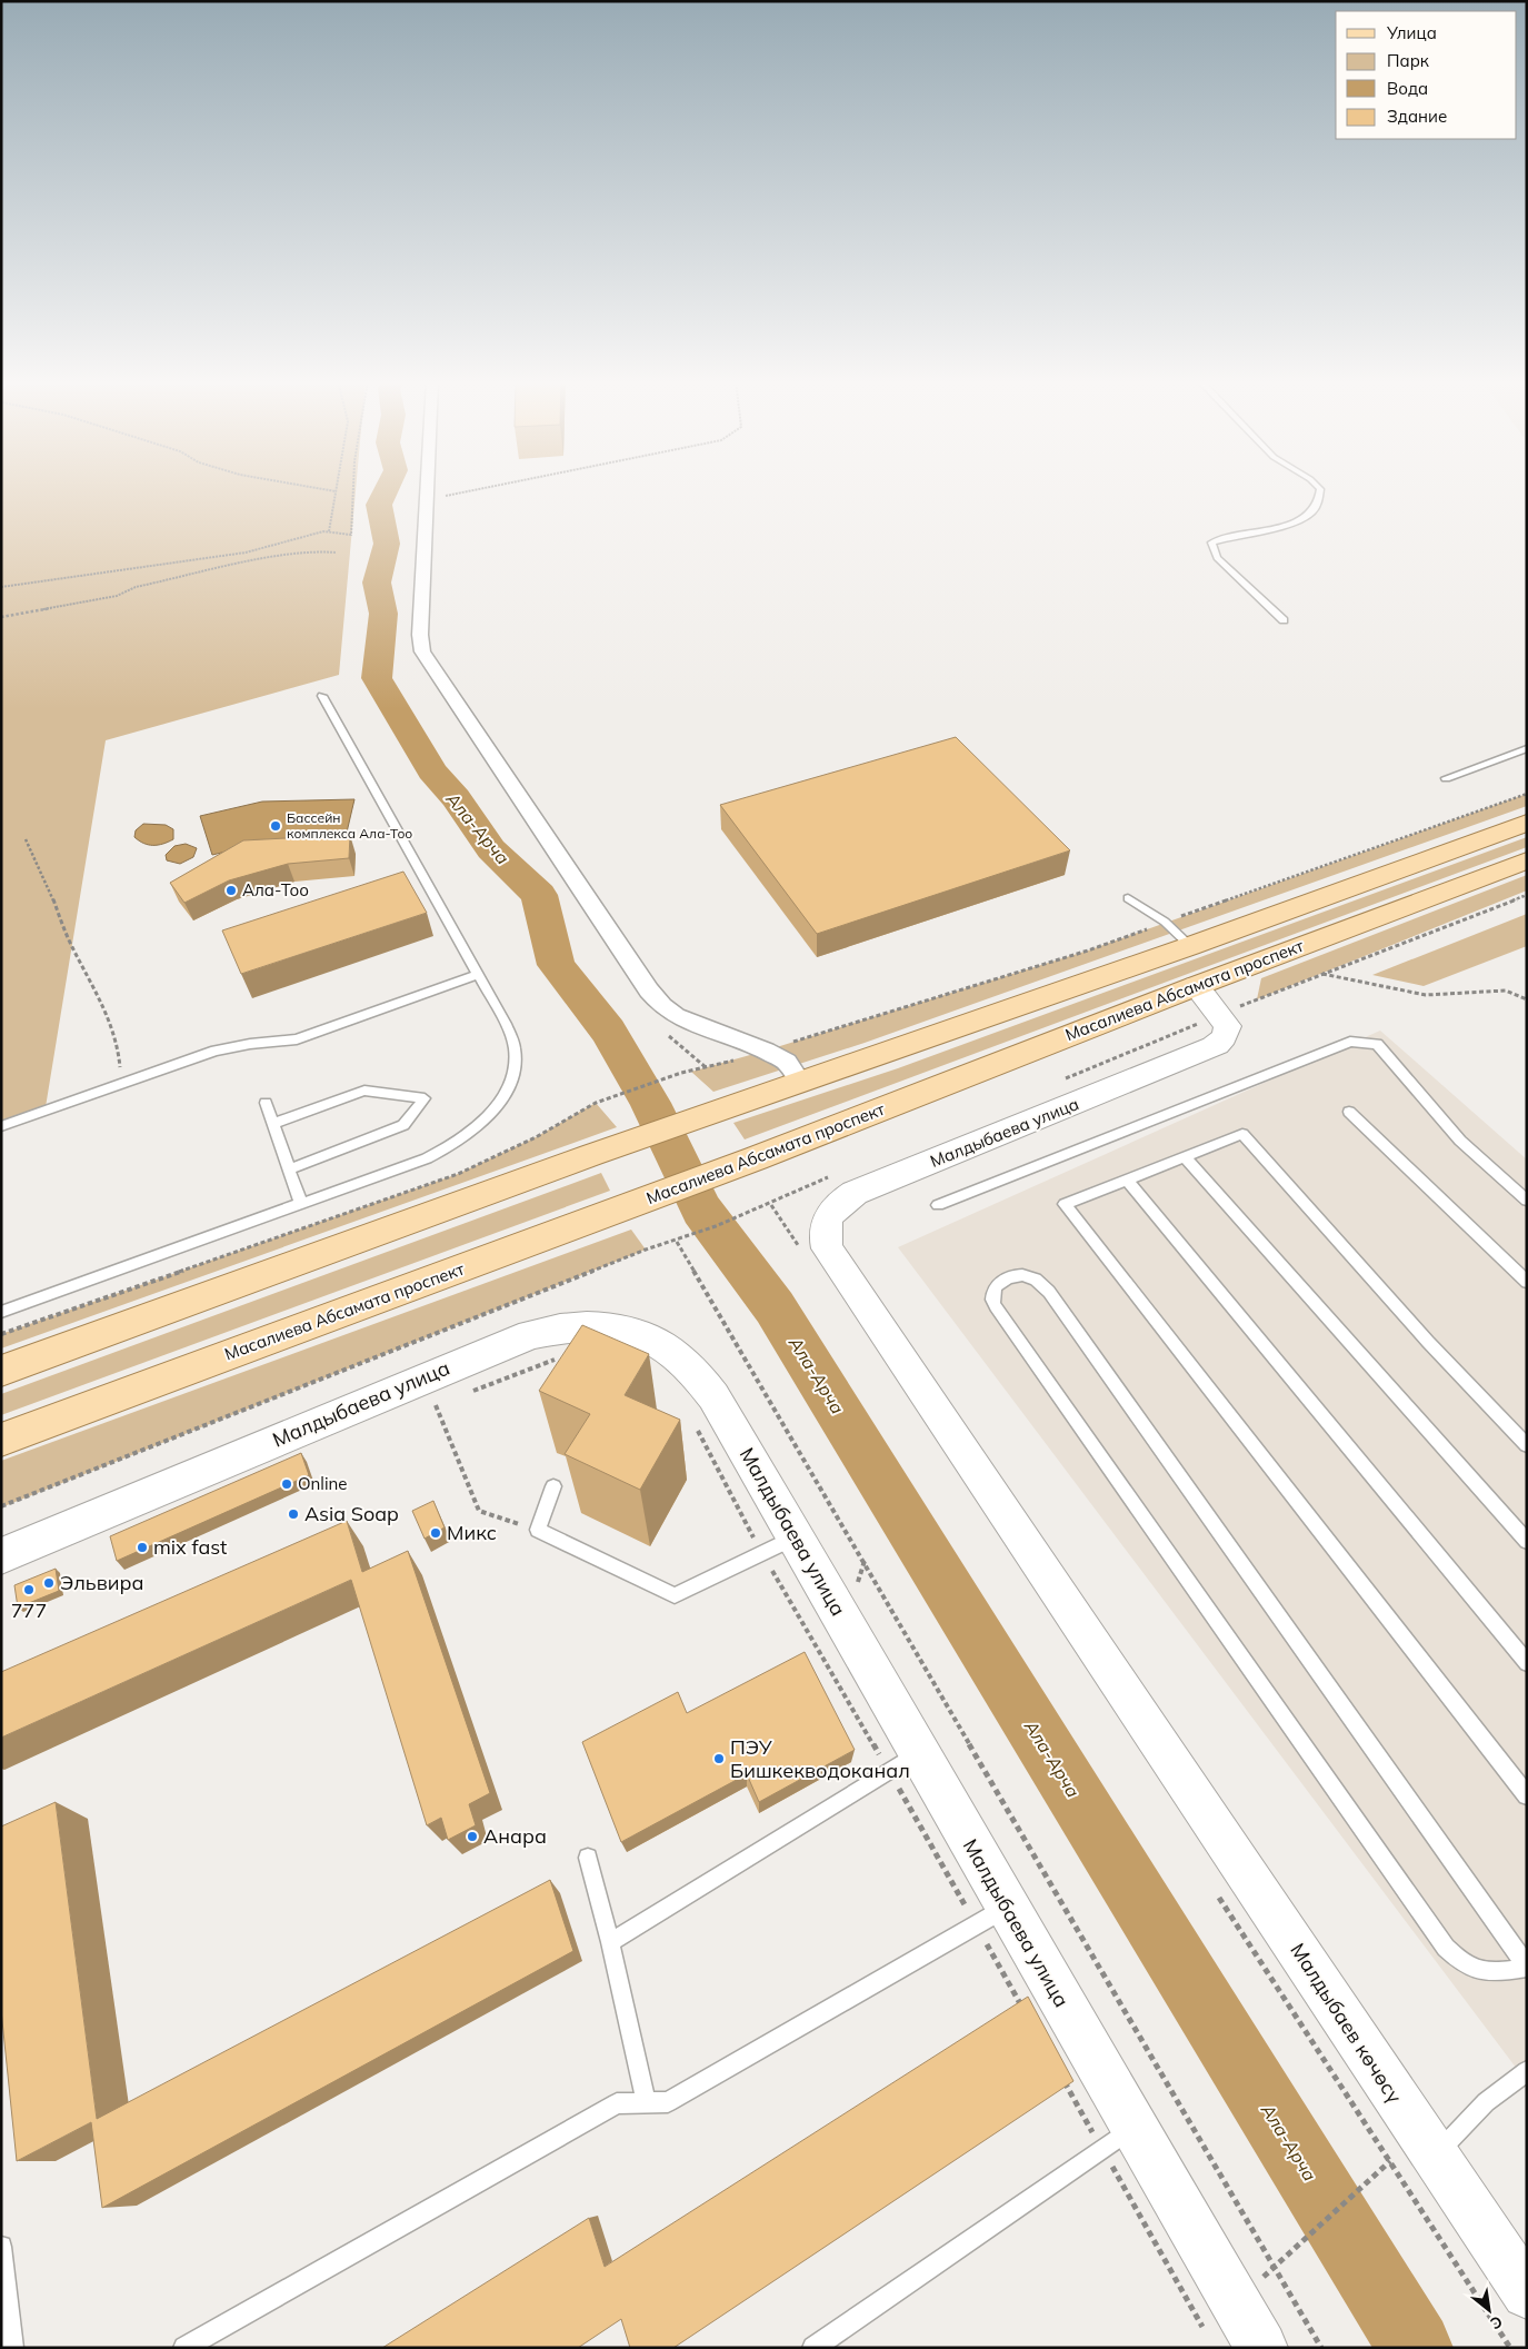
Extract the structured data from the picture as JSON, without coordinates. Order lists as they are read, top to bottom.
{
  "streets": {
    "main road": ["Масалиева Абсамата проспект"],
    "street": ["Малдыбаева улица", "Малдыбаев көчөсү"]
  },
  "crossings": [
    ["Масалиева Абсамата проспект", "Малдыбаева улица"],
    ["Малдыбаева улица", "Малдыбаев көчөсү"]
  ],
  "water": ["Ала-Арча"],
  "places": [
    "Бассейн комплекса Ала-Тоо",
    "Ала-Тоо",
    "Online",
    "Asia Soap",
    "Микс",
    "mix fast",
    "Эльвира",
    "777",
    "ПЭУ Бишкекводоканал",
    "Анара"
  ],
  "legend": [
    "Улица",
    "Парк",
    "Вода",
    "Здание"
  ],
  "north": "bottom right"
}
